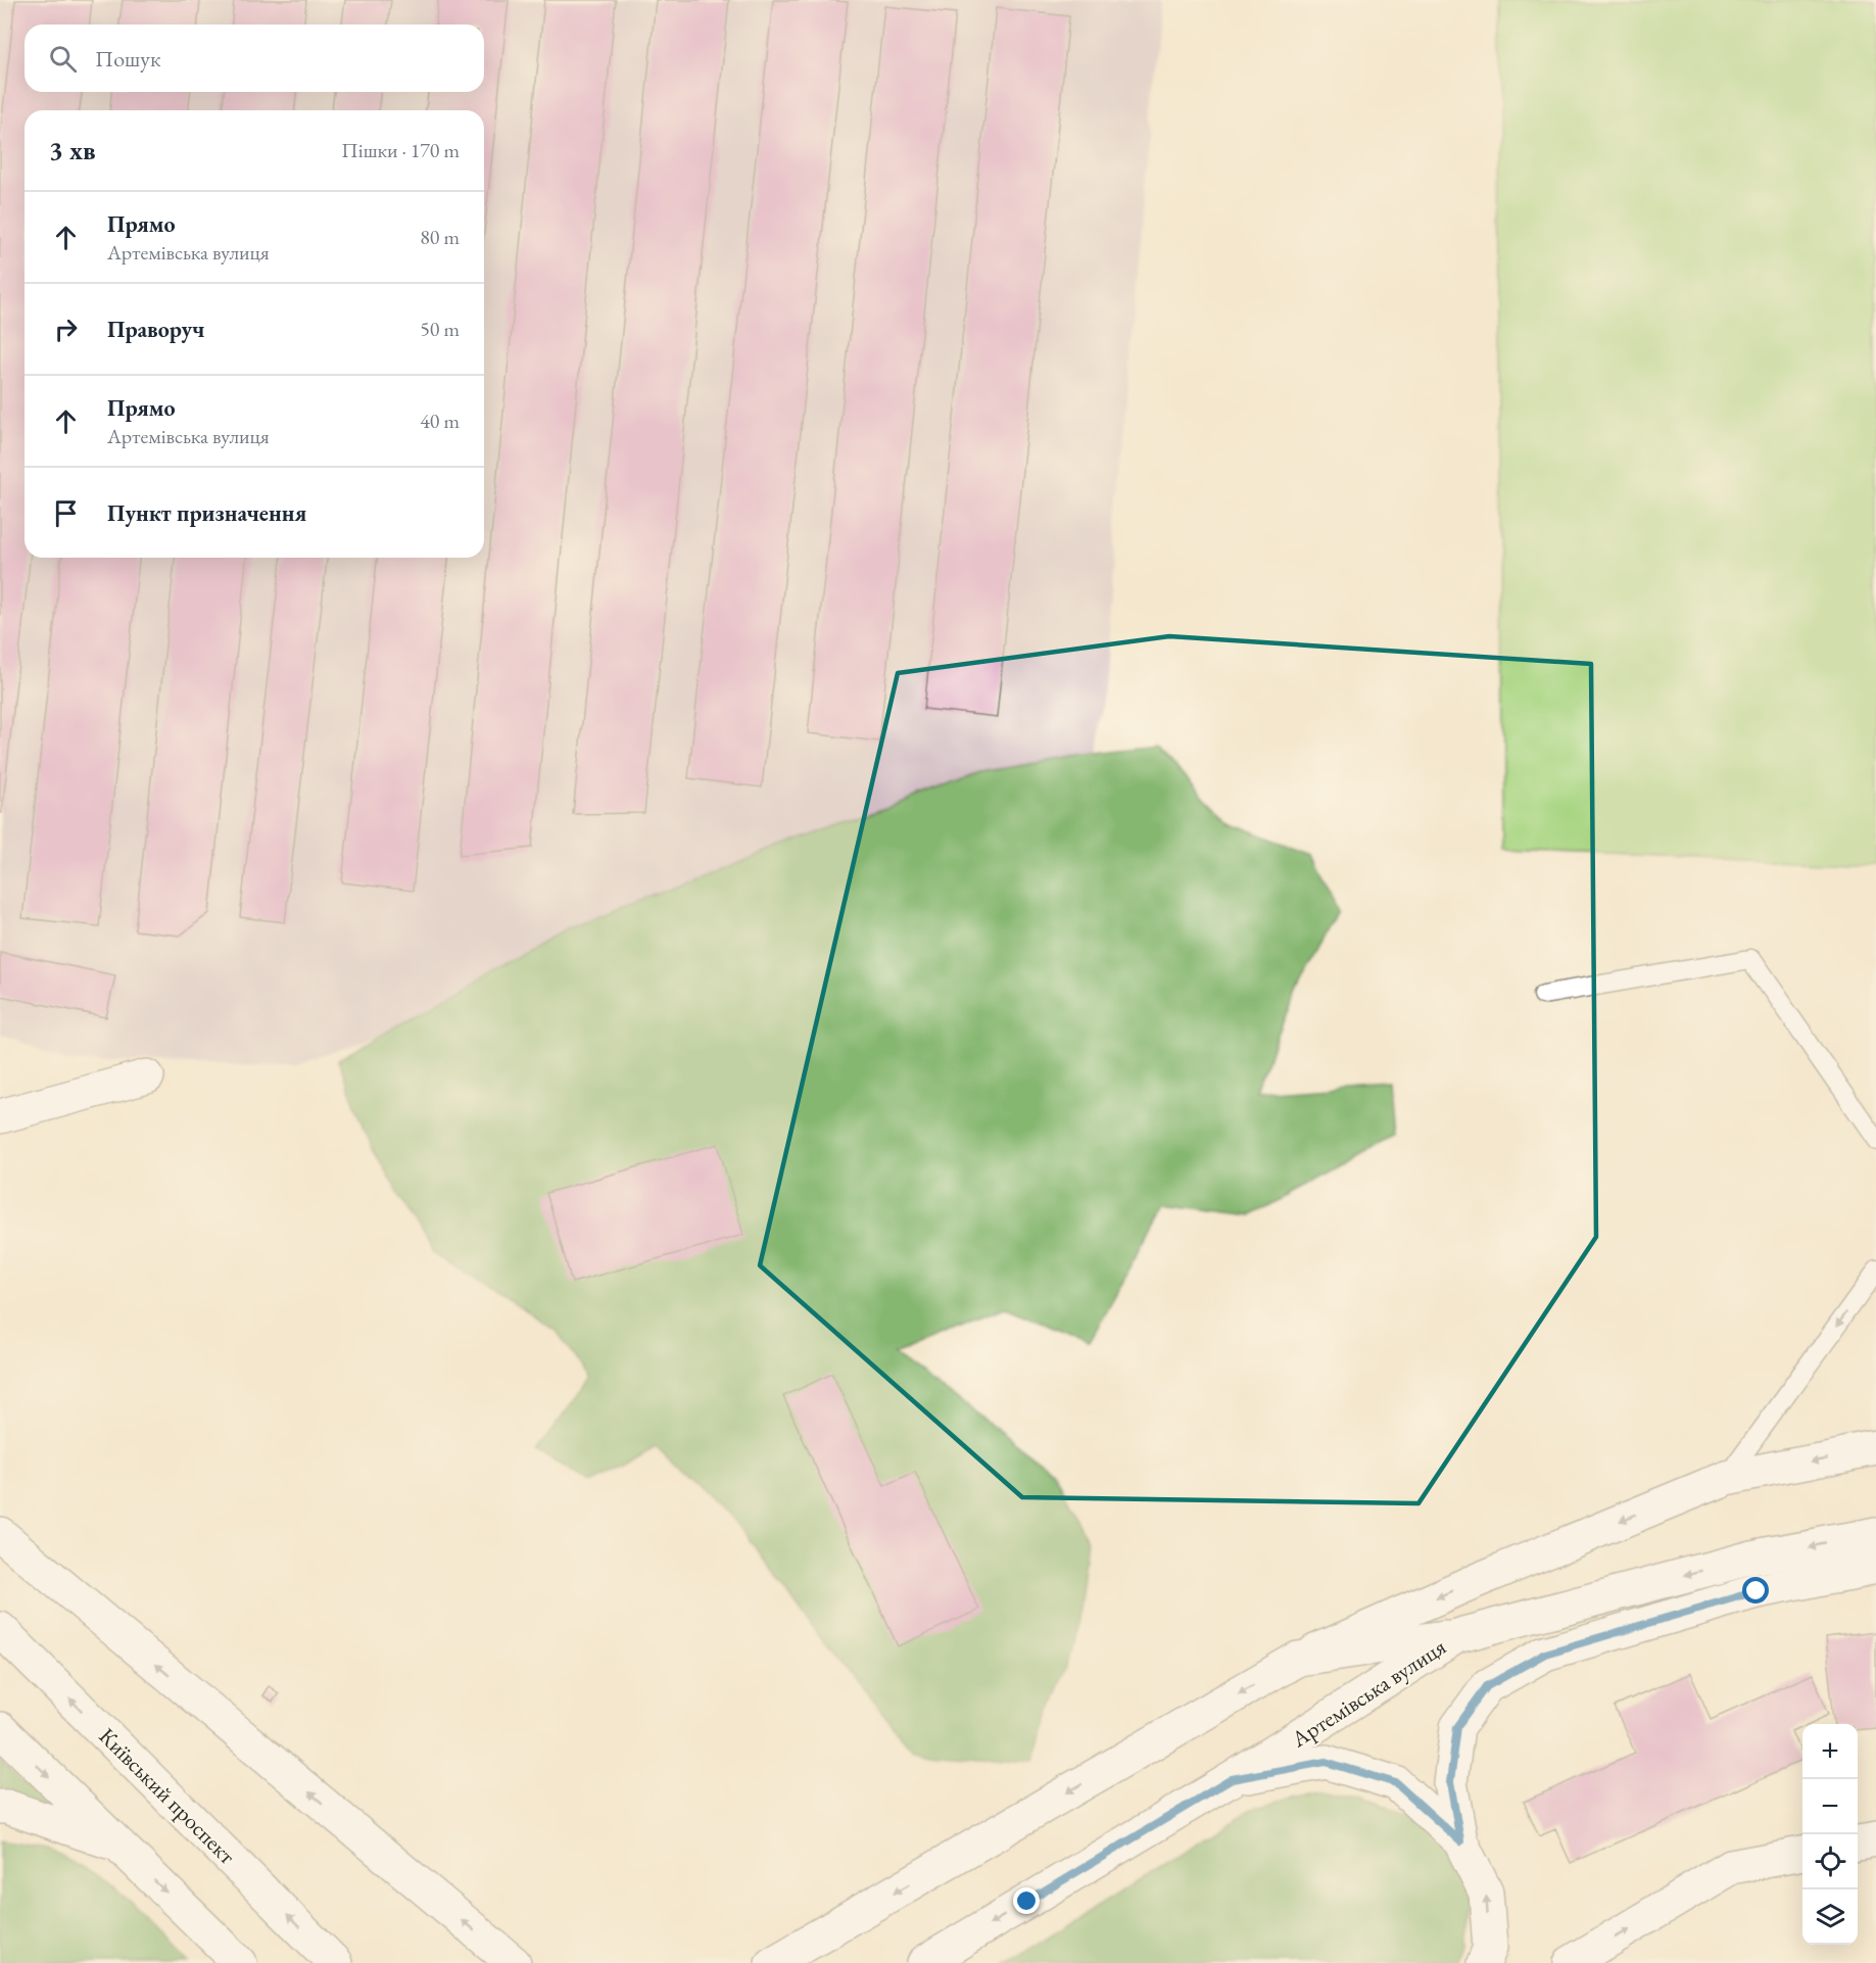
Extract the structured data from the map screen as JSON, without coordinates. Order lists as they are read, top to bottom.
{
  "streets": {
    "main road": ["Артемівська вулиця", "Київський проспект"]
  },
  "page": {
    "search": "Пошук",
    "heading": ["3 хв", "Пішки · 170 m"],
    "list": [
      ["Прямо", "Артемівська вулиця", "80 m"],
      ["Праворуч", "50 m"],
      ["Прямо", "Артемівська вулиця", "40 m"],
      "Пункт призначення"
    ],
    "map_buttons": ["+", "−"]
  }
}
